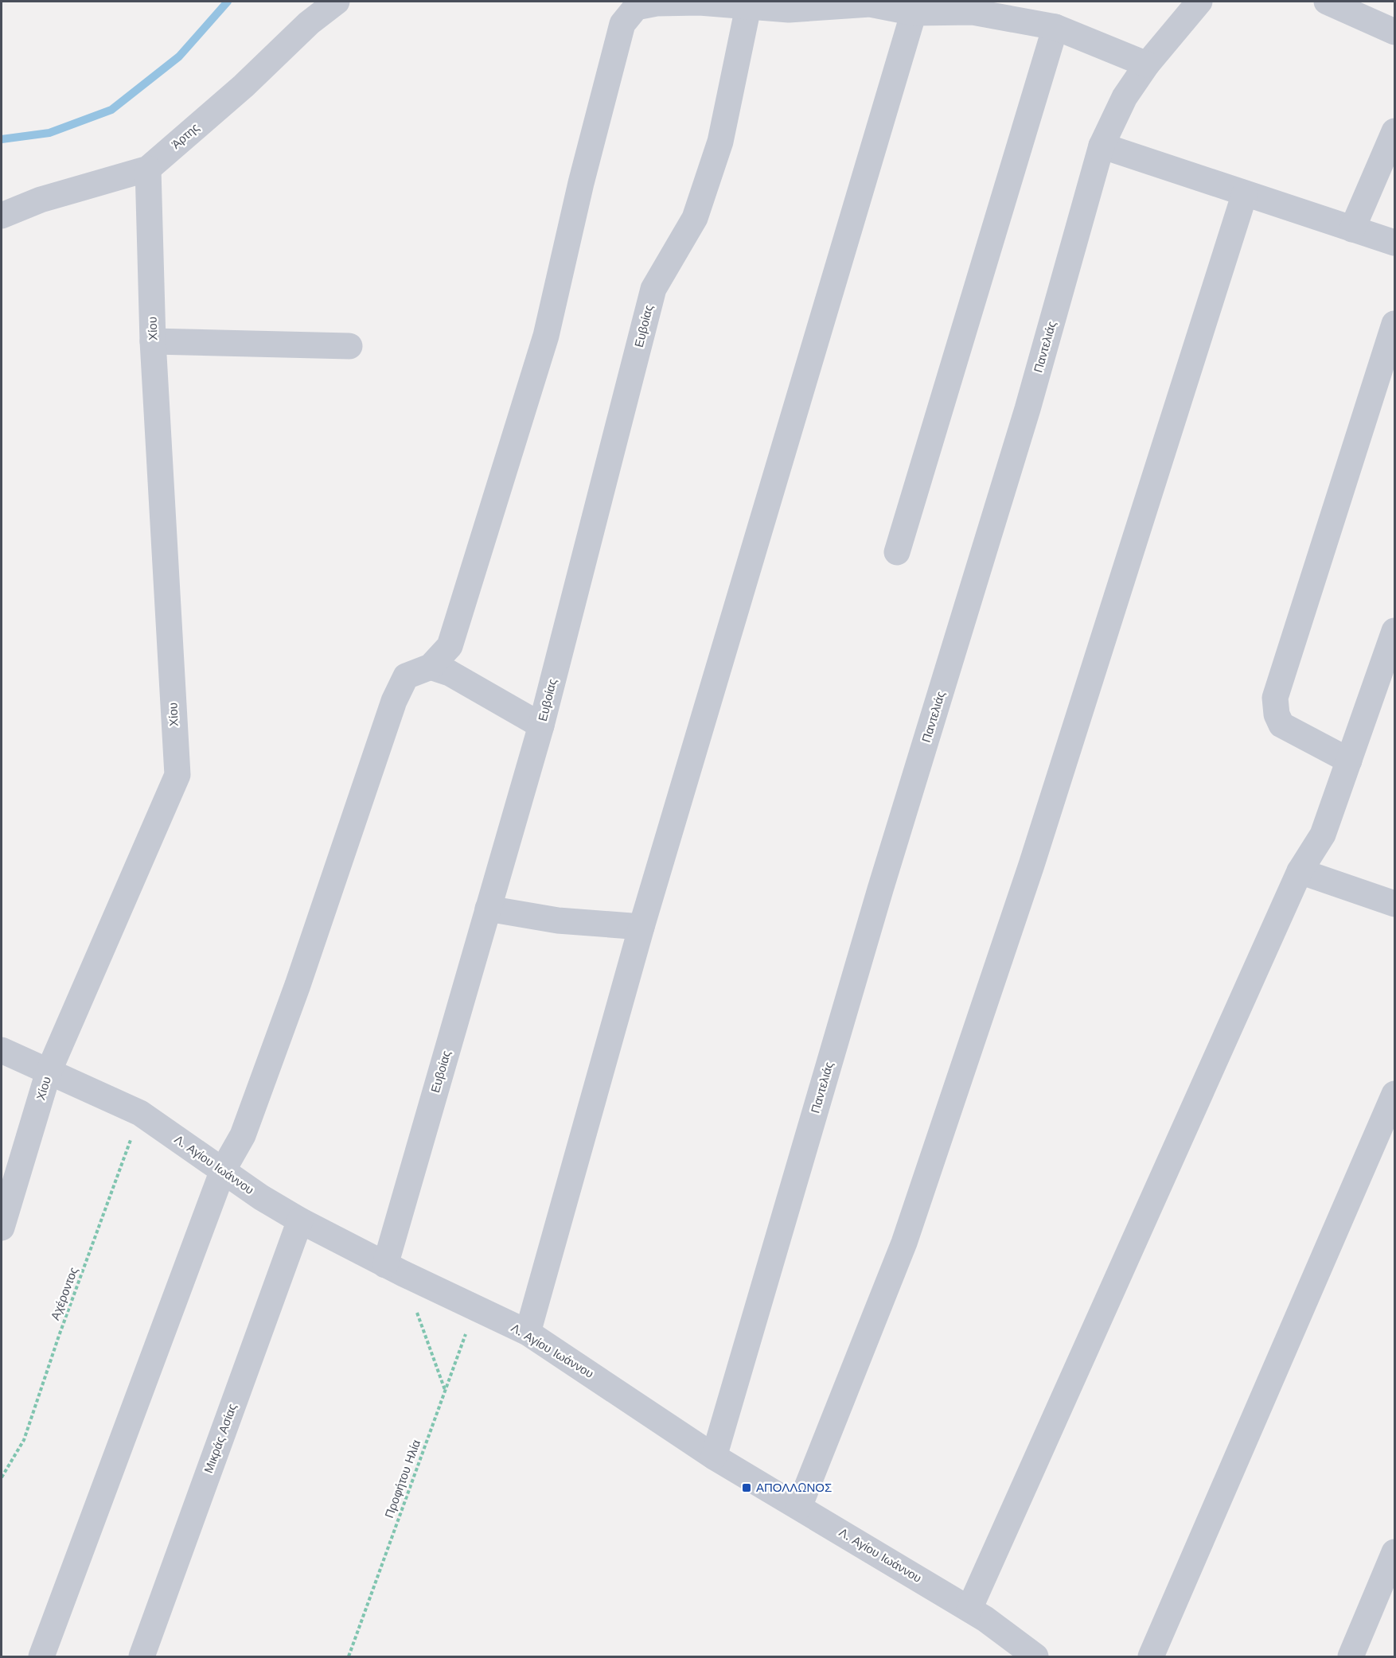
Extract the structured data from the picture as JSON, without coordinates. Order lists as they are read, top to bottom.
{
  "streets": {
    "street": [
      "Άρτης",
      "Ευβοίας",
      "Χίου",
      "Παντελιάς",
      "Λ. Αγίου Ιωάννου",
      "Μικράς Ασίας"
    ],
    "path": ["Αχέροντος", "Προφήτου Ηλία"]
  },
  "crossings": [
    ["Άρτης", "Χίου"],
    ["Ευβοίας", "Λ. Αγίου Ιωάννου"],
    ["Χίου", "Λ. Αγίου Ιωάννου"],
    ["Παντελιάς", "Λ. Αγίου Ιωάννου"],
    ["Λ. Αγίου Ιωάννου", "Αχέροντος"],
    ["Λ. Αγίου Ιωάννου", "Μικράς Ασίας"],
    ["Λ. Αγίου Ιωάννου", "Προφήτου Ηλία"]
  ],
  "places": {
    "transit": ["ΑΠΟΛΛΩΝΟΣ"]
  }
}
